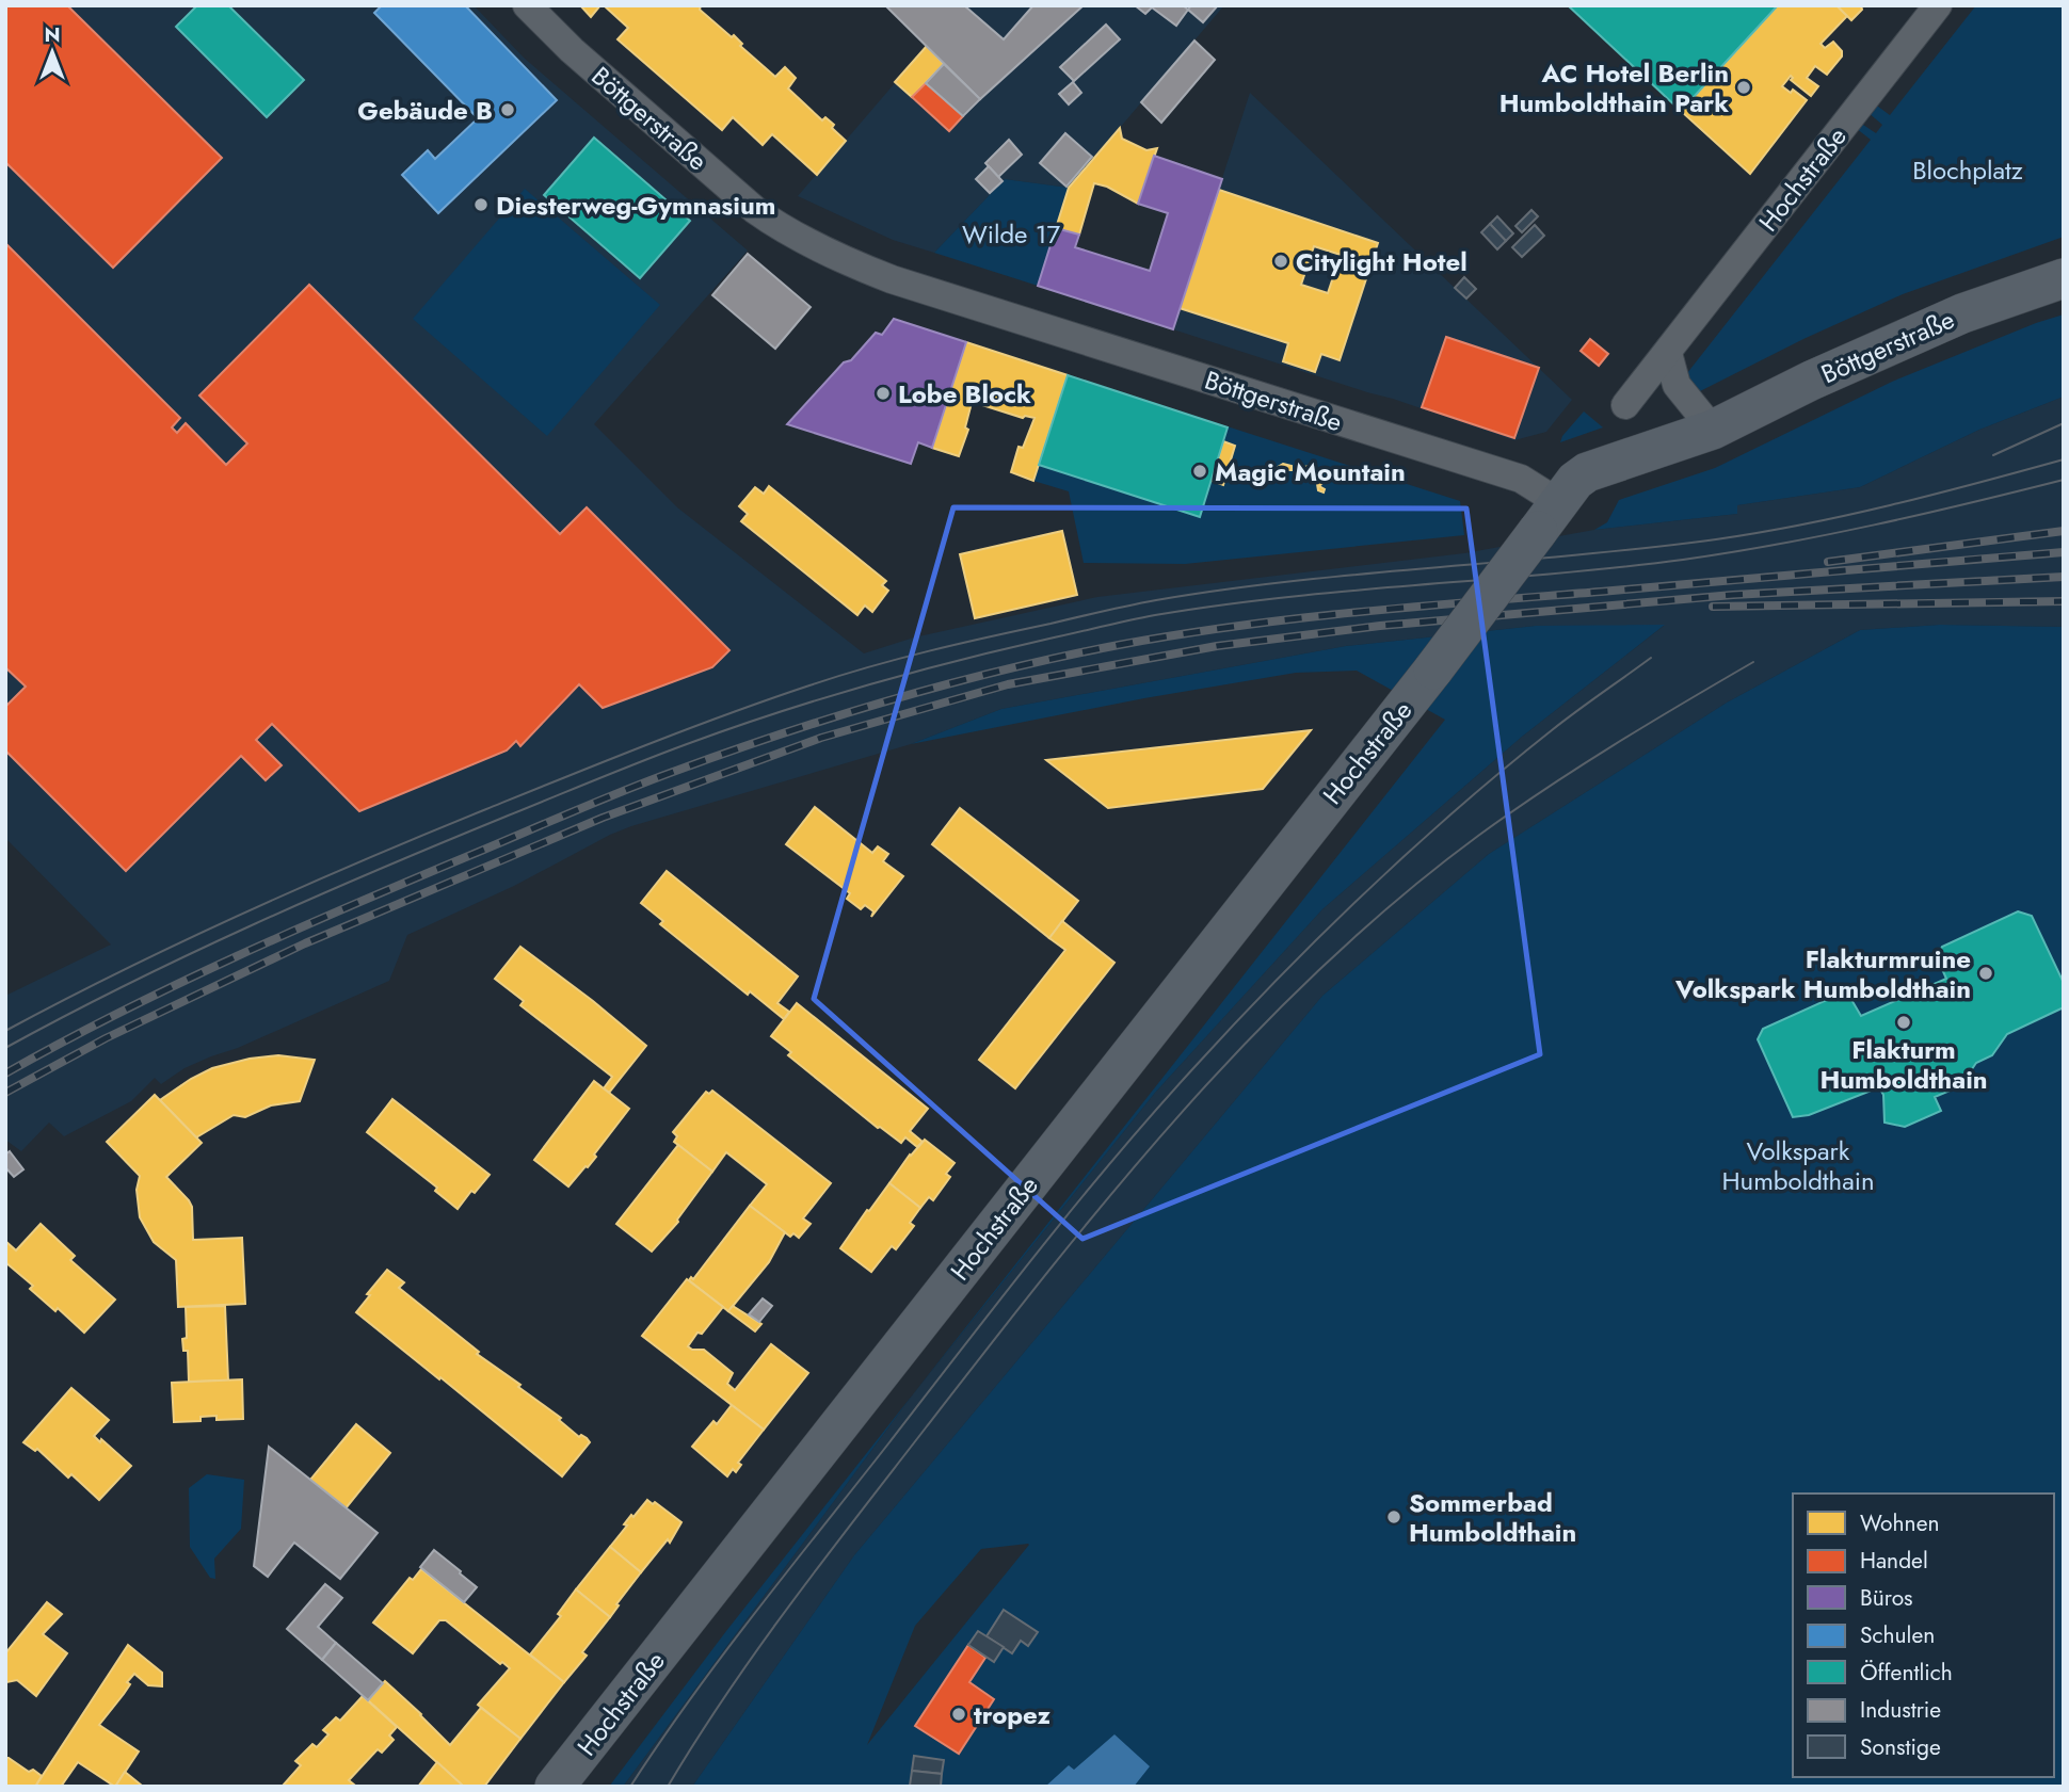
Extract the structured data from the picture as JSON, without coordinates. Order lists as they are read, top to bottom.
{
  "streets": {
    "street": ["Böttgerstraße", "Hochstraße"]
  },
  "crossings": [
    ["Böttgerstraße", "Hochstraße"]
  ],
  "parks": ["Blochplatz", "Wilde 17", "Volkspark Humboldthain"],
  "places": [
    "AC Hotel Berlin Humboldthain Park",
    "Gebäude B",
    "Diesterweg-Gymnasium",
    "Citylight Hotel",
    "Lobe Block",
    "Magic Mountain",
    "Flakturmruine Volkspark Humboldthain",
    "Flakturm Humboldthain",
    "Sommerbad Humboldthain",
    "tropez"
  ],
  "legend": [
    "Wohnen",
    "Handel",
    "Büros",
    "Schulen",
    "Öffentlich",
    "Industrie",
    "Sonstige"
  ],
  "north": "top"
}
